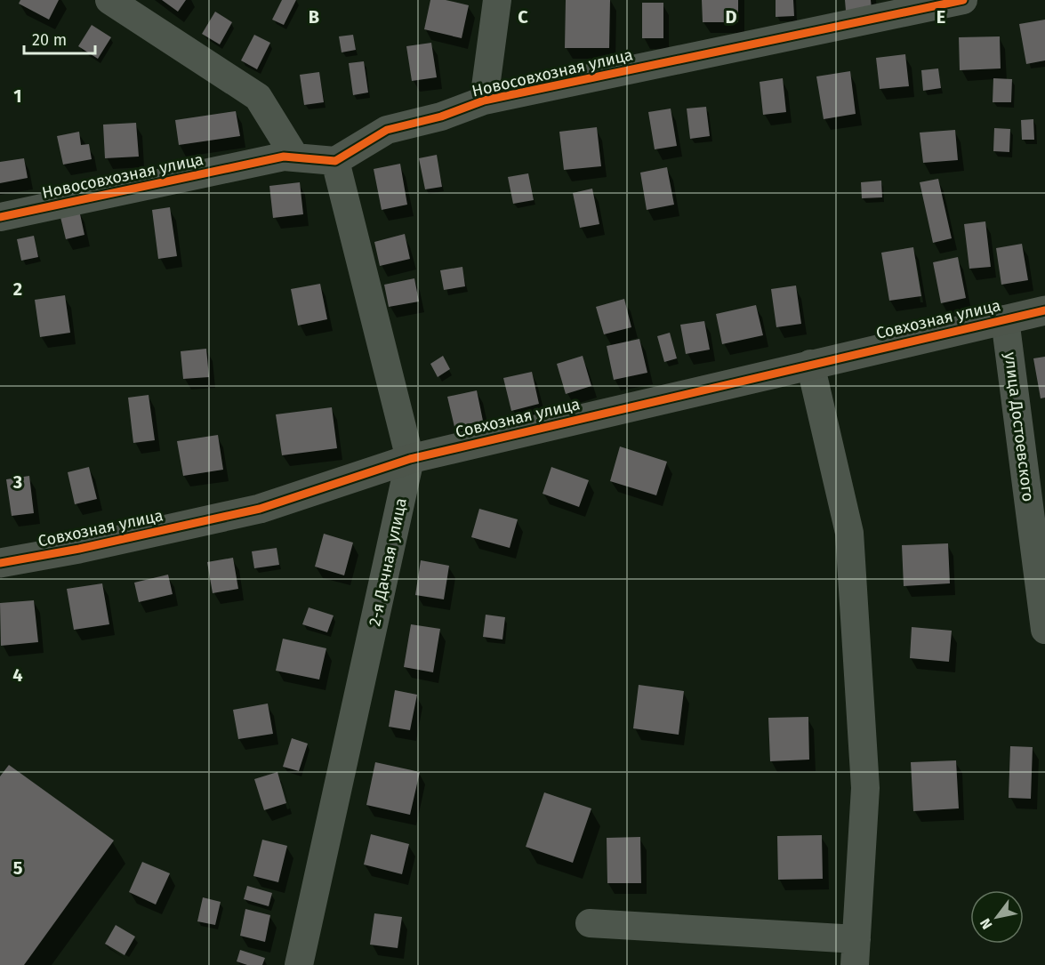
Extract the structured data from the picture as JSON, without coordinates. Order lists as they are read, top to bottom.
{
  "streets": {
    "street": [
      "Новосовхозная улица",
      "Совхозная улица",
      "улица Достоевского",
      "2-я Дачная улица"
    ]
  },
  "crossings": [
    ["Новосовхозная улица", "2-я Дачная улица"],
    ["Совхозная улица", "улица Достоевского"],
    ["Совхозная улица", "2-я Дачная улица"]
  ],
  "scale_bar": "20 m",
  "north": "bottom left",
  "grid": {
    "columns": [
      "B",
      "C",
      "D",
      "E"
    ],
    "rows": [
      "1",
      "2",
      "3",
      "4",
      "5"
    ]
  }
}
